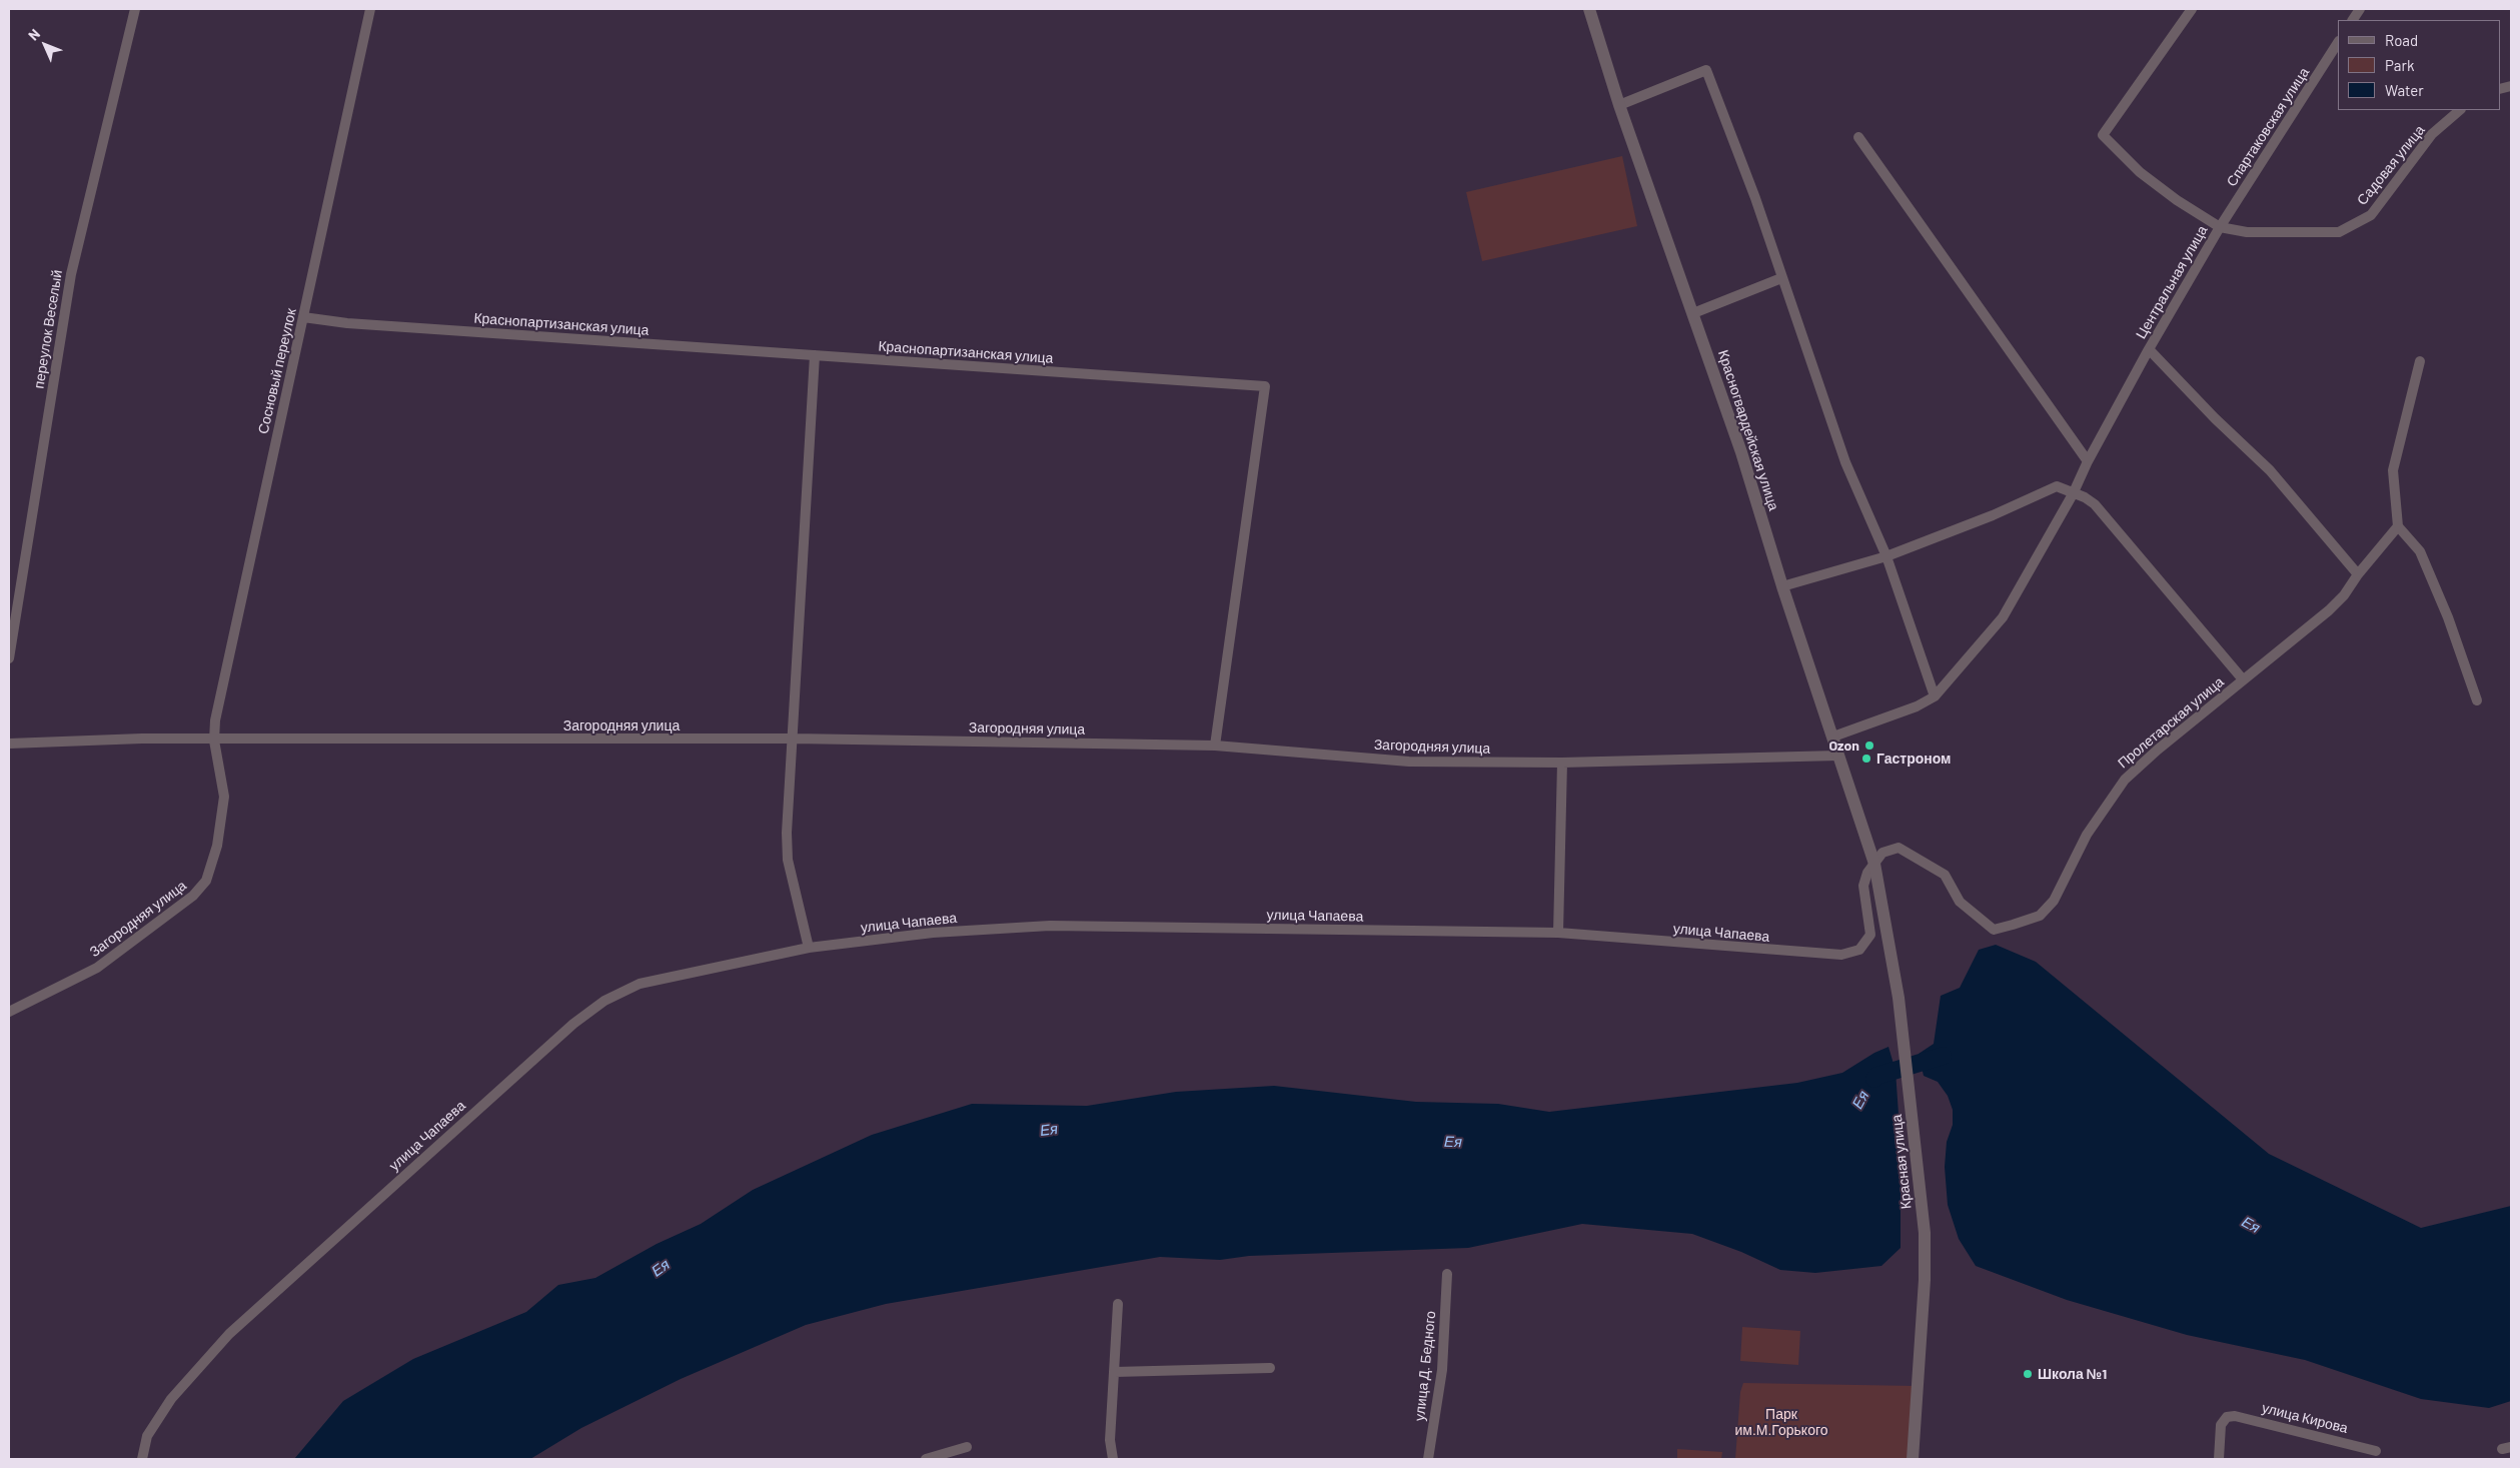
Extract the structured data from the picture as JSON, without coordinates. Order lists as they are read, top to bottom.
{
  "streets": {
    "street": [
      "Спартаковская улица",
      "Садовая улица",
      "Центральная улица",
      "Краснопартизанская улица",
      "переулок Веселый",
      "Сосновый переулок",
      "Красногвардейская улица",
      "Пролетарская улица",
      "Загородняя улица",
      "улица Чапаева",
      "Красная улица",
      "улица Д. Бедного",
      "улица Кирова"
    ]
  },
  "crossings": [
    ["Спартаковская улица", "Садовая улица"],
    ["Спартаковская улица", "Центральная улица"],
    ["Садовая улица", "Центральная улица"],
    ["Центральная улица", "Красногвардейская улица"],
    ["Центральная улица", "Пролетарская улица"],
    ["Краснопартизанская улица", "Сосновый переулок"],
    ["Краснопартизанская улица", "Загородняя улица"],
    ["Сосновый переулок", "Загородняя улица"],
    ["Красногвардейская улица", "Пролетарская улица"],
    ["Красногвардейская улица", "Загородняя улица"],
    ["Красногвардейская улица", "улица Чапаева"],
    ["Красногвардейская улица", "Красная улица"],
    ["Пролетарская улица", "улица Чапаева"],
    ["Пролетарская улица", "Красная улица"],
    ["улица Чапаева", "Красная улица"]
  ],
  "water": ["Ея"],
  "parks": ["Парк им.М.Горького"],
  "places": ["Ozon", "Гастроном", "Школа №1"],
  "legend": ["Road", "Park", "Water"],
  "north": "top left"
}
